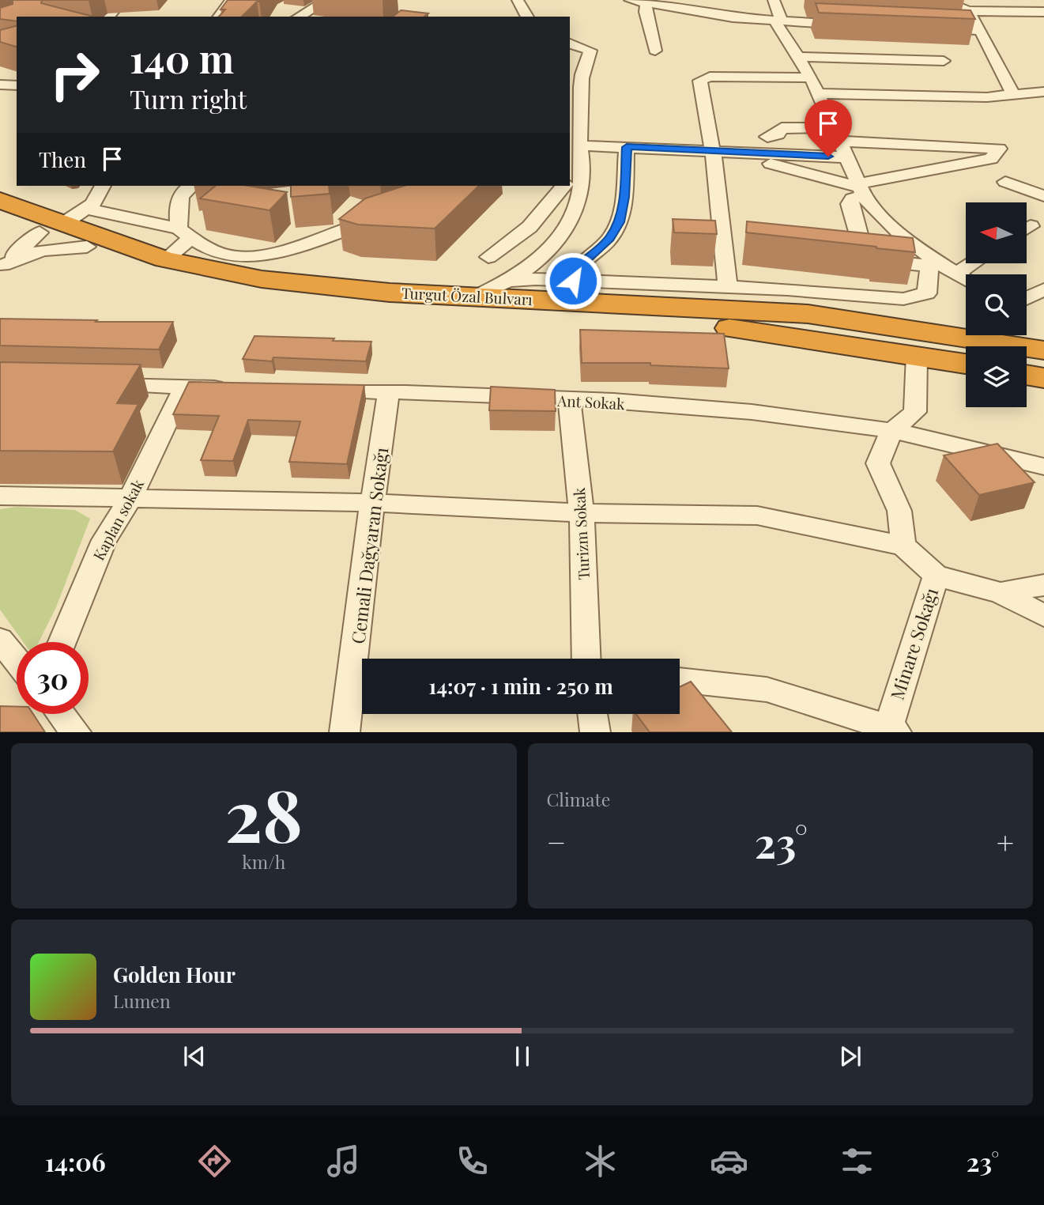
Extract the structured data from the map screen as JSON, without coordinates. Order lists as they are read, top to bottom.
{
  "streets": {
    "highway": ["Turgut Özal Bulvarı"],
    "street": [
      "Ant Sokak",
      "Kaplan sokak",
      "Turizm Sokak",
      "Cemali Dağyaran Sokağı",
      "Minare Sokağı"
    ]
  },
  "crossings": [
    ["Ant Sokak", "Turizm Sokak"],
    ["Ant Sokak", "Cemali Dağyaran Sokağı"]
  ],
  "north": "left",
  "page": {
    "turn": ["140 m", "Turn right"],
    "then": "Then",
    "limit": "30",
    "trip": "14:07 · 1 min · 250 m",
    "tile": [
      ["28", "km/h"],
      "Climate"
    ],
    "heat": ["−", "23°", "+"],
    "song": ["Golden Hour", "Lumen"],
    "tabs": ["14:06", "23°"]
  }
}
